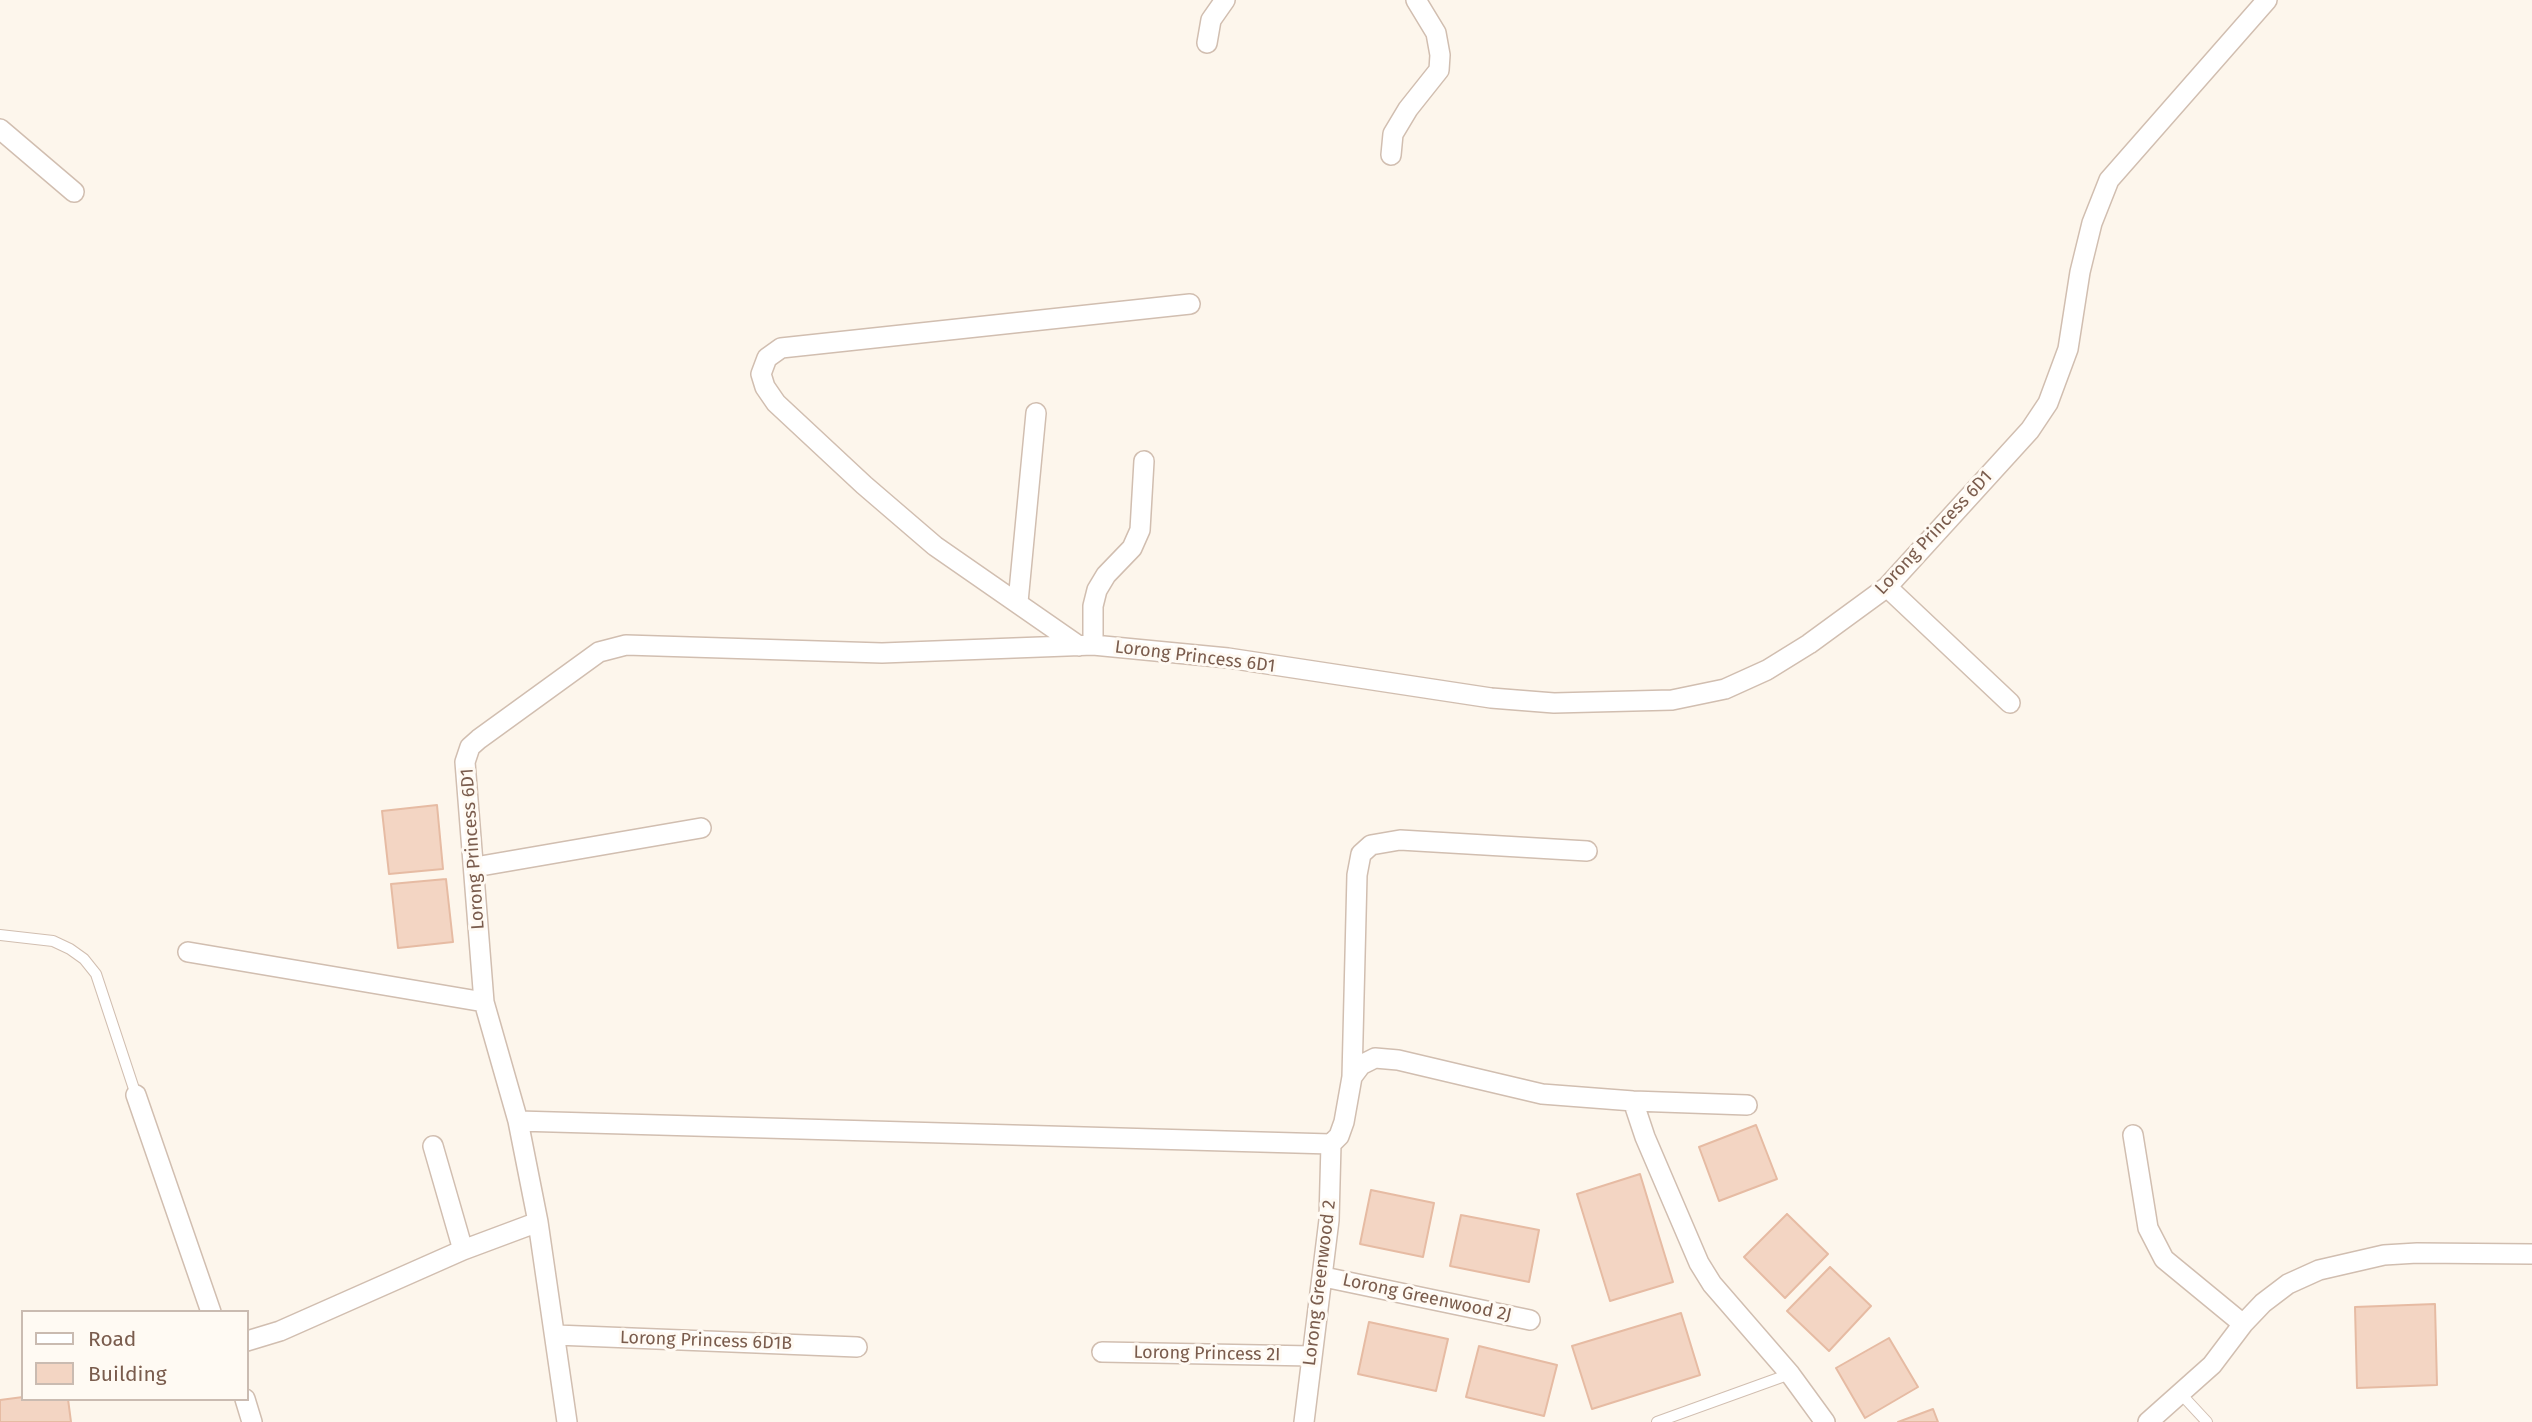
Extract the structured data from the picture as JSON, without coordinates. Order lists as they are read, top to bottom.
{
  "streets": {
    "street": [
      "Lorong Princess 6D1",
      "Lorong Greenwood 2",
      "Lorong Greenwood 2J",
      "Lorong Princess 6D1B",
      "Lorong Princess 2I"
    ]
  },
  "crossings": [
    ["Lorong Princess 6D1", "Lorong Princess 6D1B"],
    ["Lorong Greenwood 2", "Lorong Greenwood 2J"],
    ["Lorong Greenwood 2", "Lorong Princess 2I"]
  ],
  "legend": ["Road", "Building"]
}
